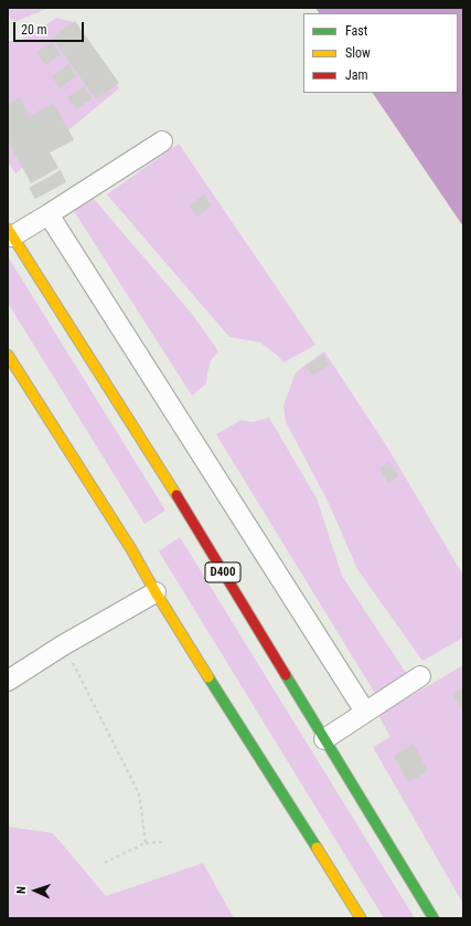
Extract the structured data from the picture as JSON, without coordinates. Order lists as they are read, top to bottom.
{
  "streets": {
    "highway": ["D400"]
  },
  "legend": ["Fast", "Slow", "Jam"],
  "scale_bar": "20 m",
  "north": "left"
}
